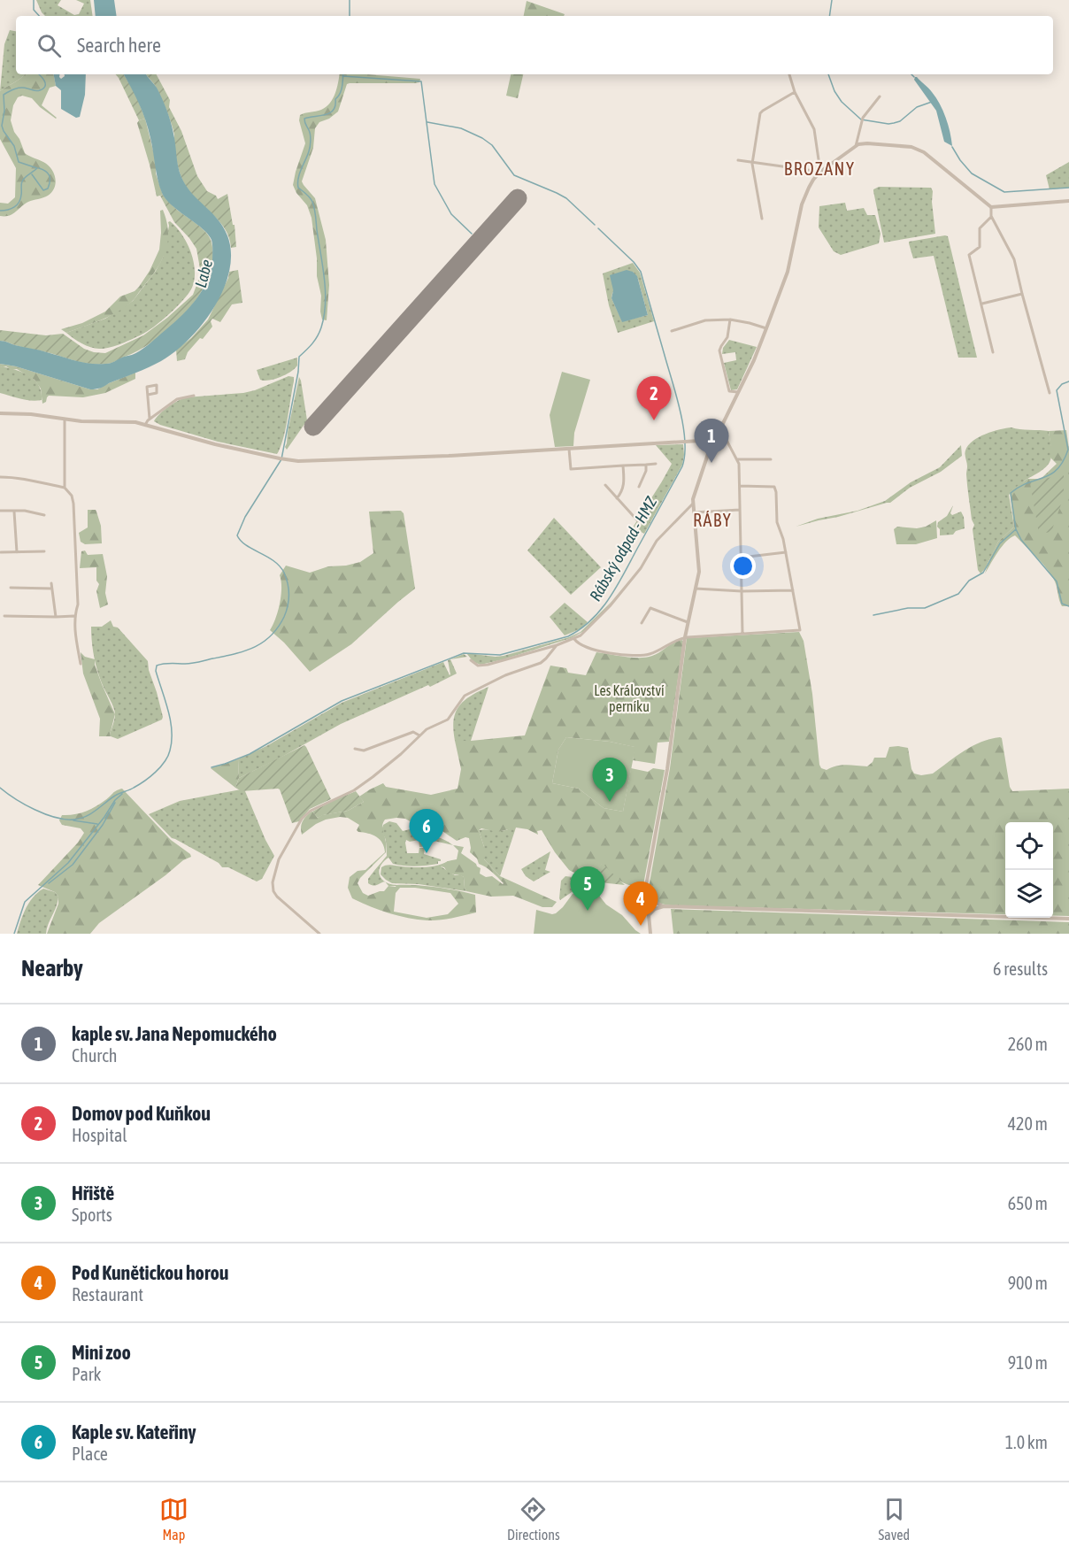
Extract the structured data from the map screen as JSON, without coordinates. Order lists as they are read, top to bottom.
{
  "districts": ["BROZANY", "RÁBY"],
  "water": ["Labe", "Rábský odpad - HMZ"],
  "parks": ["Les Království perníku"],
  "page": {
    "search": "Search here",
    "pins": [
      "2",
      "1",
      "3",
      "6",
      "5",
      "4"
    ],
    "heading": ["Nearby", "6 results"],
    "list": [
      {
        "mark": "1",
        "name": "kaple sv. Jana Nepomuckého",
        "note": "Church",
        "value": "260 m"
      },
      {
        "mark": "2",
        "name": "Domov pod Kuňkou",
        "note": "Hospital",
        "value": "420 m"
      },
      {
        "mark": "3",
        "name": "Hřiště",
        "note": "Sports",
        "value": "650 m"
      },
      {
        "mark": "4",
        "name": "Pod Kunětickou horou",
        "note": "Restaurant",
        "value": "900 m"
      },
      {
        "mark": "5",
        "name": "Mini zoo",
        "note": "Park",
        "value": "910 m"
      },
      {
        "mark": "6",
        "name": "Kaple sv. Kateřiny",
        "note": "Place",
        "value": "1.0 km"
      }
    ],
    "nav": ["Map", "Directions", "Saved"]
  }
}
